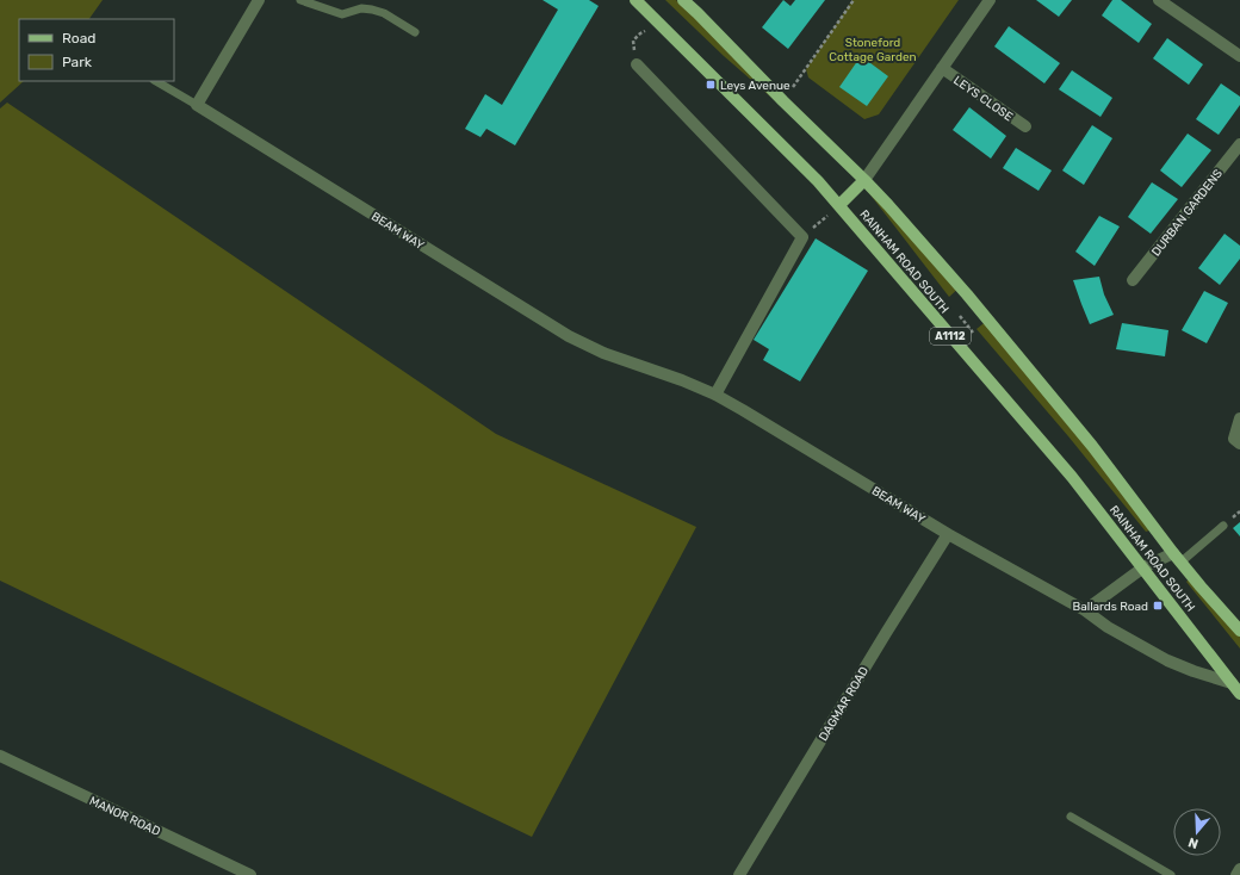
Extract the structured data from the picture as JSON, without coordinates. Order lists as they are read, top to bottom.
{
  "streets": {
    "main road": ["RAINHAM ROAD SOUTH", "A1112"],
    "street": [
      "LEYS CLOSE",
      "DURBAN GARDENS",
      "BEAM WAY",
      "DAGMAR ROAD",
      "MANOR ROAD"
    ]
  },
  "crossings": [
    ["BEAM WAY", "RAINHAM ROAD SOUTH"],
    ["BEAM WAY", "DAGMAR ROAD"]
  ],
  "parks": ["Stoneford Cottage Garden"],
  "places": {
    "transit": ["Leys Avenue", "Ballards Road"]
  },
  "legend": ["Road", "Park"],
  "north": "bottom"
}
